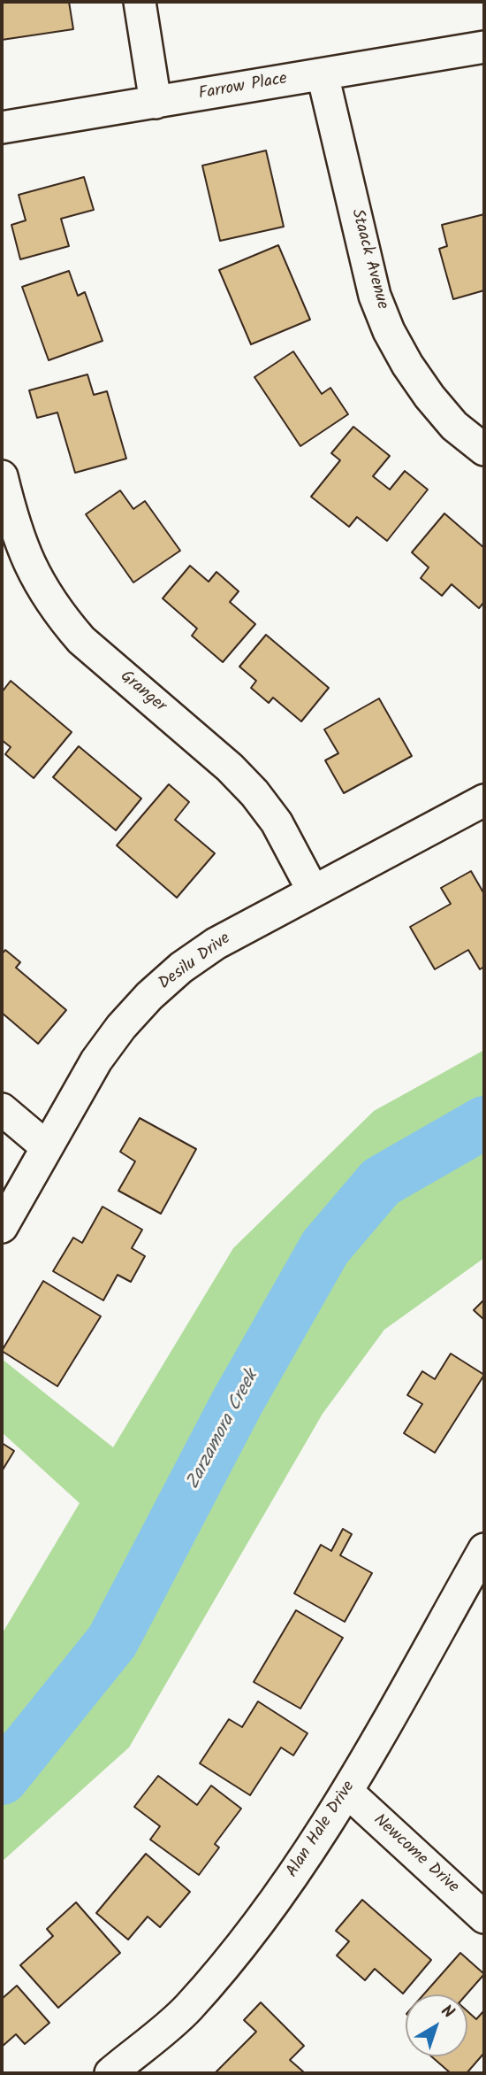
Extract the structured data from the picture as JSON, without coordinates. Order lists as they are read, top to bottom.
{
  "streets": {
    "street": [
      "Farrow Place",
      "Staack Avenue",
      "Granger",
      "Desilu Drive",
      "Alan Hale Drive",
      "Newcome Drive"
    ]
  },
  "crossings": [
    ["Farrow Place", "Staack Avenue"],
    ["Granger", "Desilu Drive"],
    ["Alan Hale Drive", "Newcome Drive"]
  ],
  "water": ["Zarzamora Creek"],
  "north": "top right"
}
